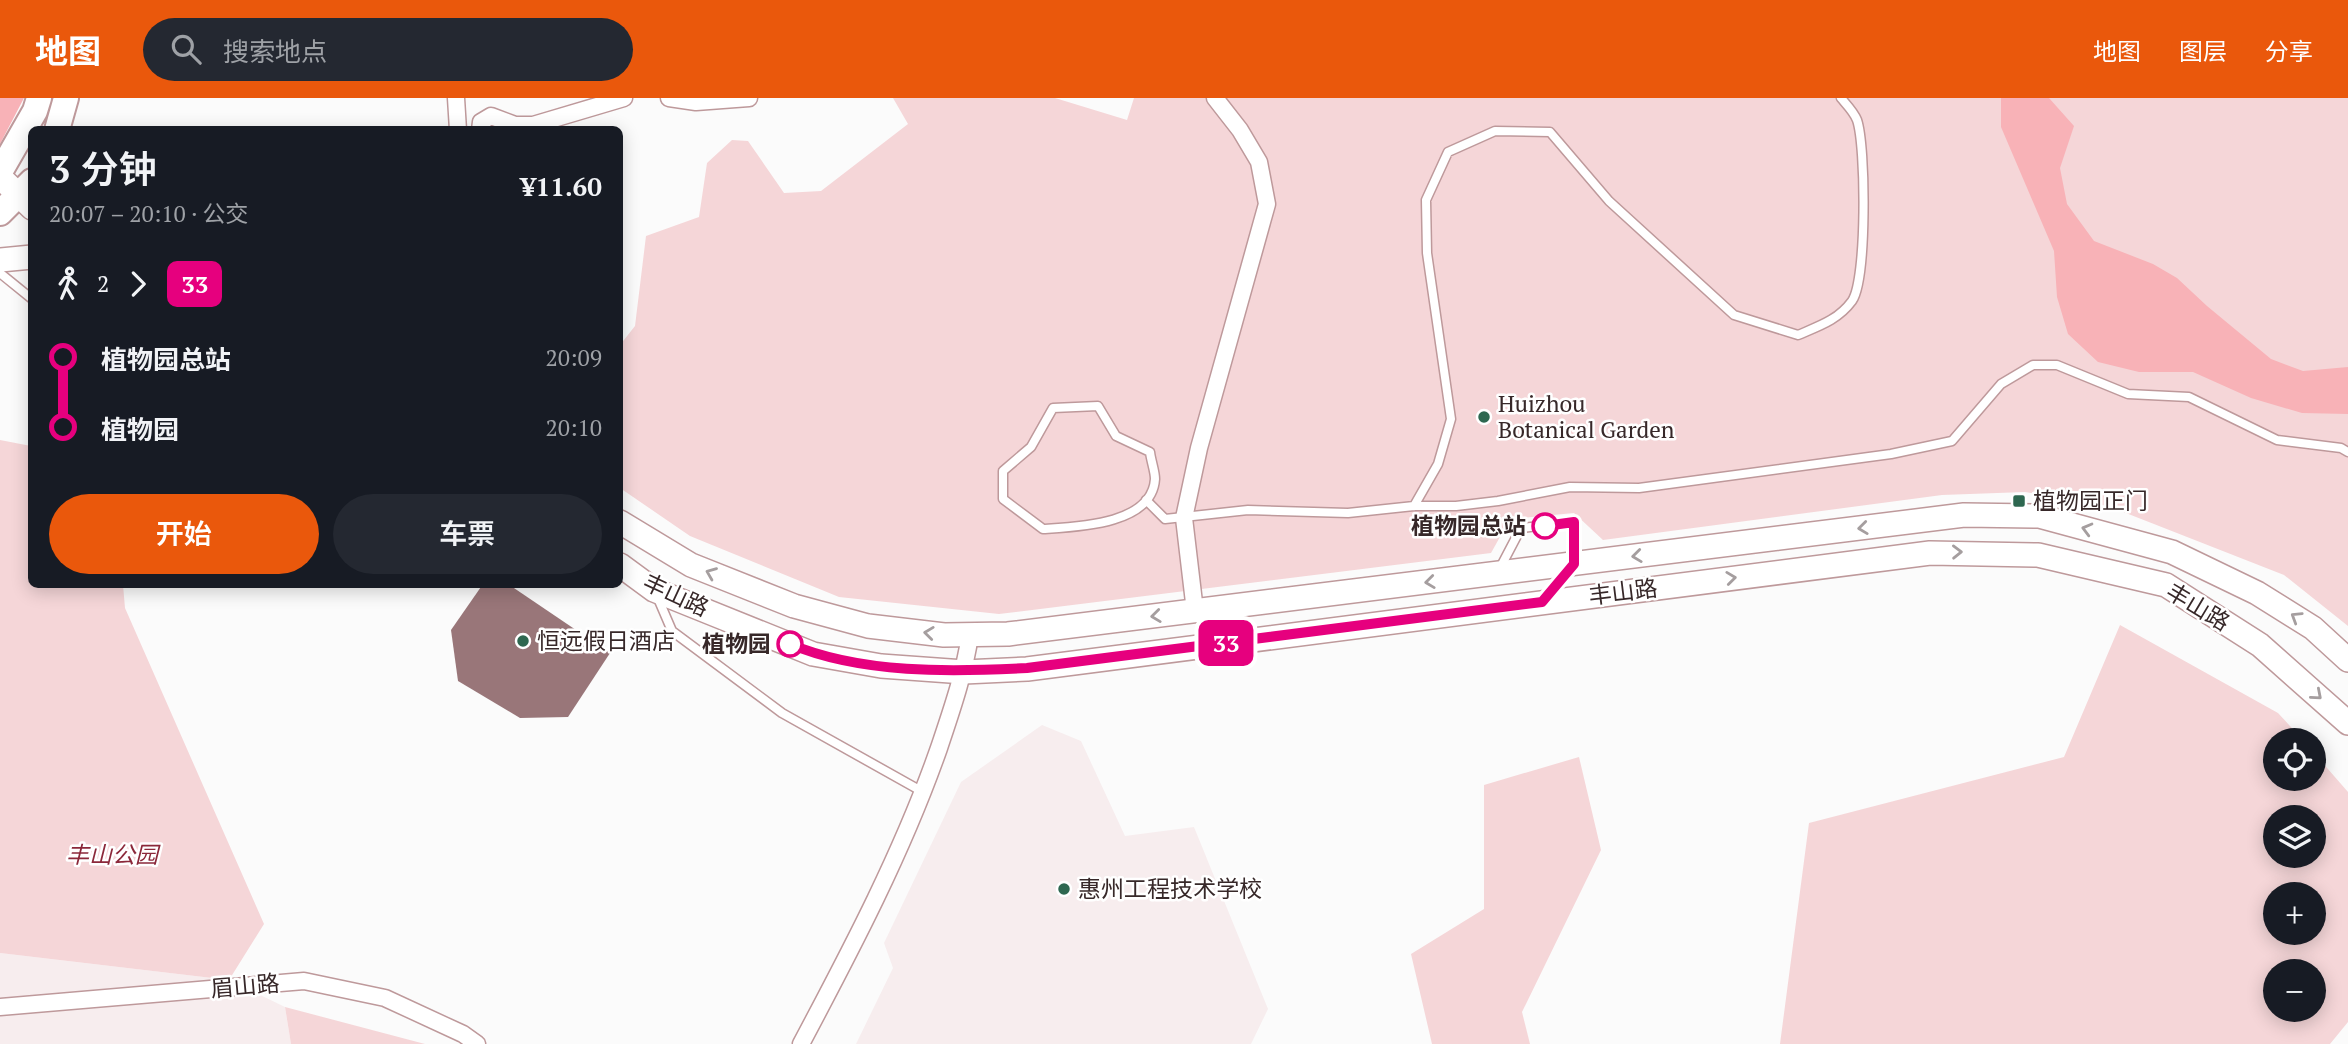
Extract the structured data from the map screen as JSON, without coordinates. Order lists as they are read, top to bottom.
{
  "streets": {
    "main road": ["丰山路"],
    "street": ["眉山路"]
  },
  "parks": ["丰山公园"],
  "places": {
    "other": [
      "Huizhou Botanical Garden",
      "植物园总站",
      "恒远假日酒店",
      "植物园",
      "惠州工程技术学校"
    ],
    "transit": ["植物园正门"]
  },
  "lines": ["bus line 33"],
  "page": {
    "header": "地图",
    "search": "搜索地点",
    "nav": ["地图", "图层", "分享"],
    "on_map": "33",
    "heading": ["3 分钟", "20:07 – 20:10 · 公交", "¥11.60"],
    "legs": ["2", "33"],
    "list": [
      {
        "name": "植物园总站",
        "value": "20:09"
      },
      {
        "name": "植物园",
        "value": "20:10"
      }
    ],
    "buttons": ["开始", "车票"],
    "map_buttons": ["+", "−"]
  }
}
